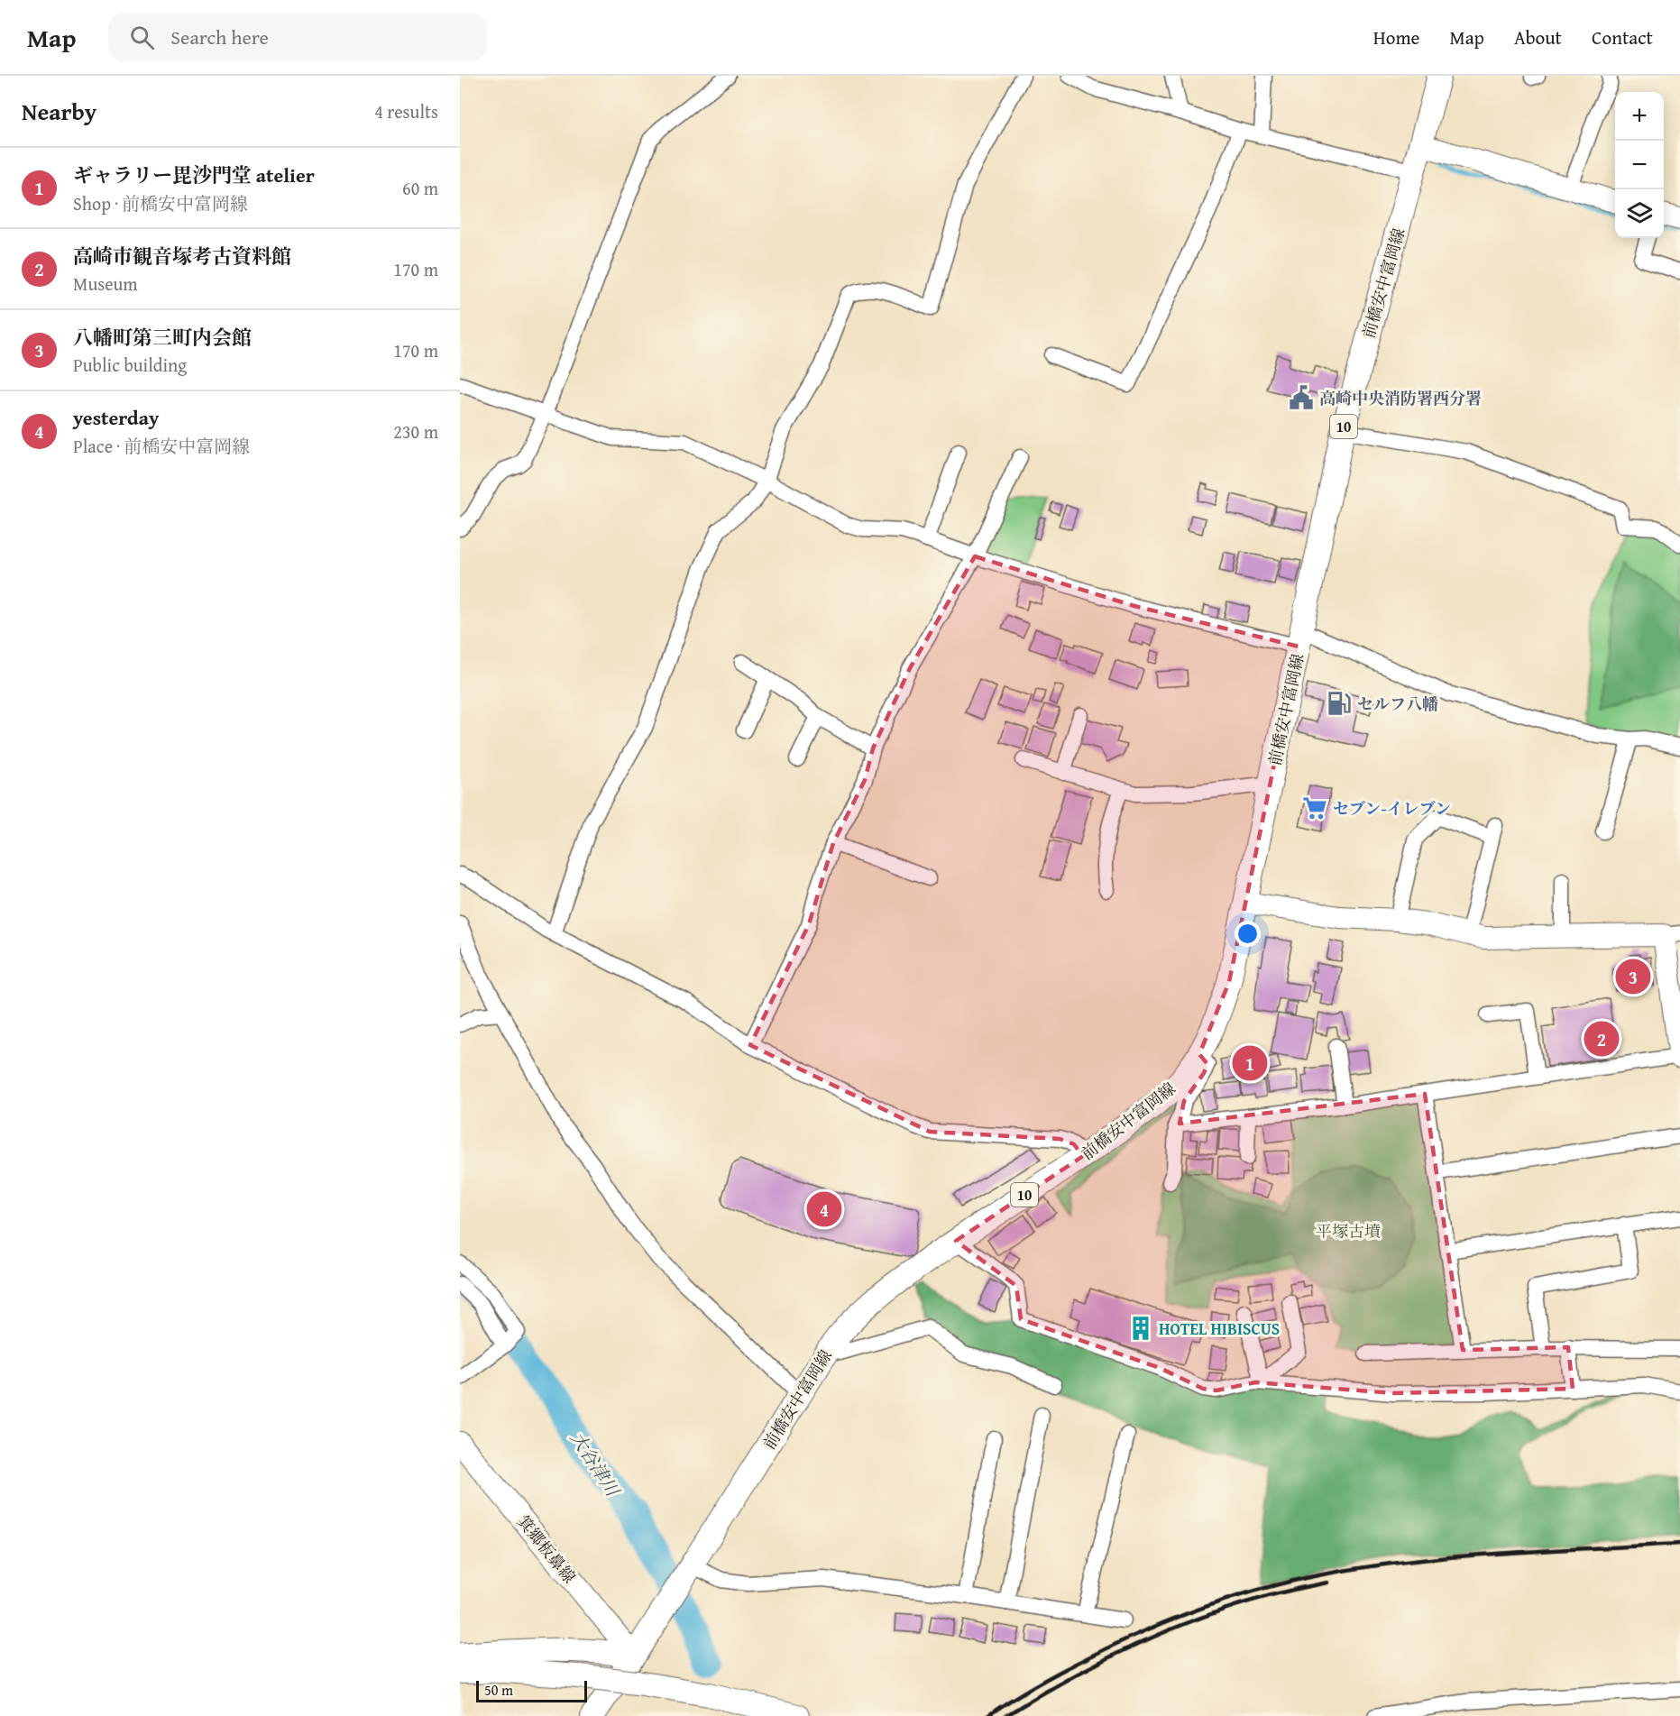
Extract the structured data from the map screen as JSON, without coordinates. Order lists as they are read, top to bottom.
{
  "streets": {
    "main road": ["前橋安中富岡線", "10"],
    "street": ["箕郷板鼻線"]
  },
  "crossings": [
    ["前橋安中富岡線", "箕郷板鼻線"]
  ],
  "water": ["大谷津川"],
  "parks": ["平塚古墳"],
  "places": {
    "public building": ["高崎中央消防署西分署"],
    "fuel station": ["セルフ八幡"],
    "supermarket": ["セブン-イレブン"],
    "building": ["HOTEL HIBISCUS"]
  },
  "scale_bar": "50 m",
  "page": {
    "header": "Map",
    "search": "Search here",
    "nav": [
      "Home",
      "Map",
      "About",
      "Contact"
    ],
    "heading": ["Nearby", "4 results"],
    "map_buttons": ["+", "−"],
    "list": [
      {
        "mark": "1",
        "name": "ギャラリー毘沙門堂 atelier",
        "note": "Shop · 前橋安中富岡線",
        "value": "60 m"
      },
      {
        "mark": "2",
        "name": "高崎市観音塚考古資料館",
        "note": "Museum",
        "value": "170 m"
      },
      {
        "mark": "3",
        "name": "八幡町第三町内会館",
        "note": "Public building",
        "value": "170 m"
      },
      {
        "mark": "4",
        "name": "yesterday",
        "note": "Place · 前橋安中富岡線",
        "value": "230 m"
      }
    ],
    "pins": [
      "3",
      "2",
      "1",
      "4"
    ],
    "scale": "50 m"
  }
}
